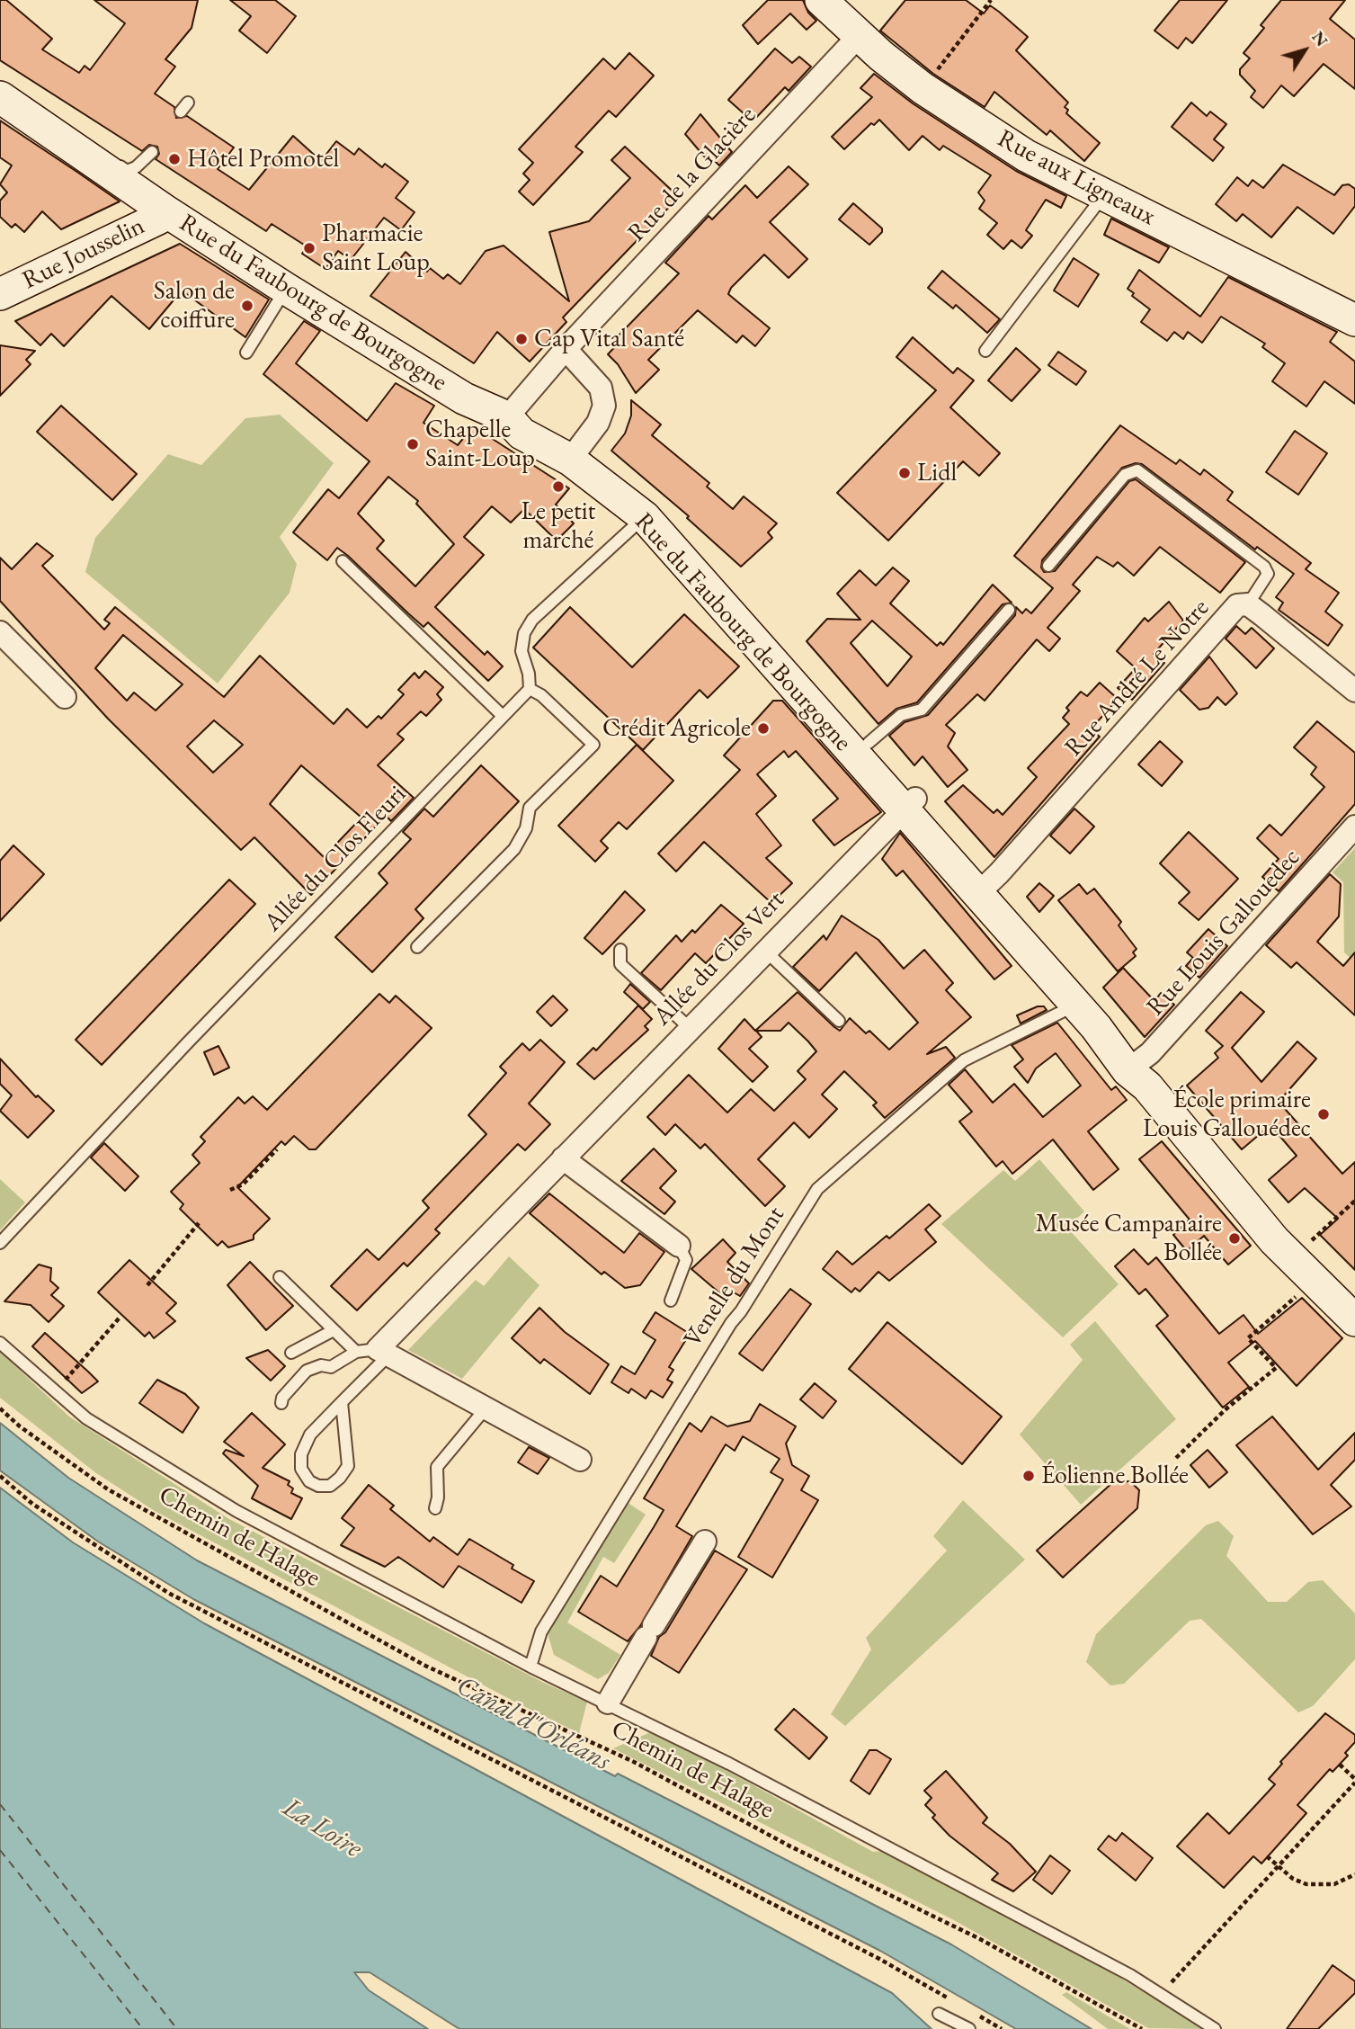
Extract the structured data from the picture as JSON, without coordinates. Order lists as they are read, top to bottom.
{
  "streets": {
    "main road": ["Rue aux Ligneaux", "Rue Jousselin", "Rue du Faubourg de Bourgogne"],
    "street": [
      "Rue de la Glacière",
      "Rue André Le Notre",
      "Rue Louis Gallouedec",
      "Allée du Clos Vert"
    ],
    "lane": ["Allée du Clos Fleuri", "Venelle du Mont", "Chemin de Halage"]
  },
  "crossings": [
    ["Rue de la Glacière", "Rue aux Ligneaux"],
    ["Rue de la Glacière", "Rue du Faubourg de Bourgogne"],
    ["Rue Jousselin", "Rue du Faubourg de Bourgogne"],
    ["Rue du Faubourg de Bourgogne", "Rue André Le Notre"],
    ["Rue du Faubourg de Bourgogne", "Rue Louis Gallouedec"],
    ["Rue du Faubourg de Bourgogne", "Allée du Clos Vert"],
    ["Rue du Faubourg de Bourgogne", "Venelle du Mont"],
    ["Venelle du Mont", "Chemin de Halage"]
  ],
  "water": ["Canal d'Orléans", "La Loire"],
  "places": [
    "Hôtel Promotel",
    "Pharmacie Saint Loup",
    "Salon de coiffure",
    "Cap Vital Santé",
    "Chapelle Saint-Loup",
    "Lidl",
    "Le petit marché",
    "Crédit Agricole",
    "École primaire Louis Gallouédec",
    "Musée Campanaire Bollée",
    "Éolienne Bollée"
  ],
  "north": "top right"
}
